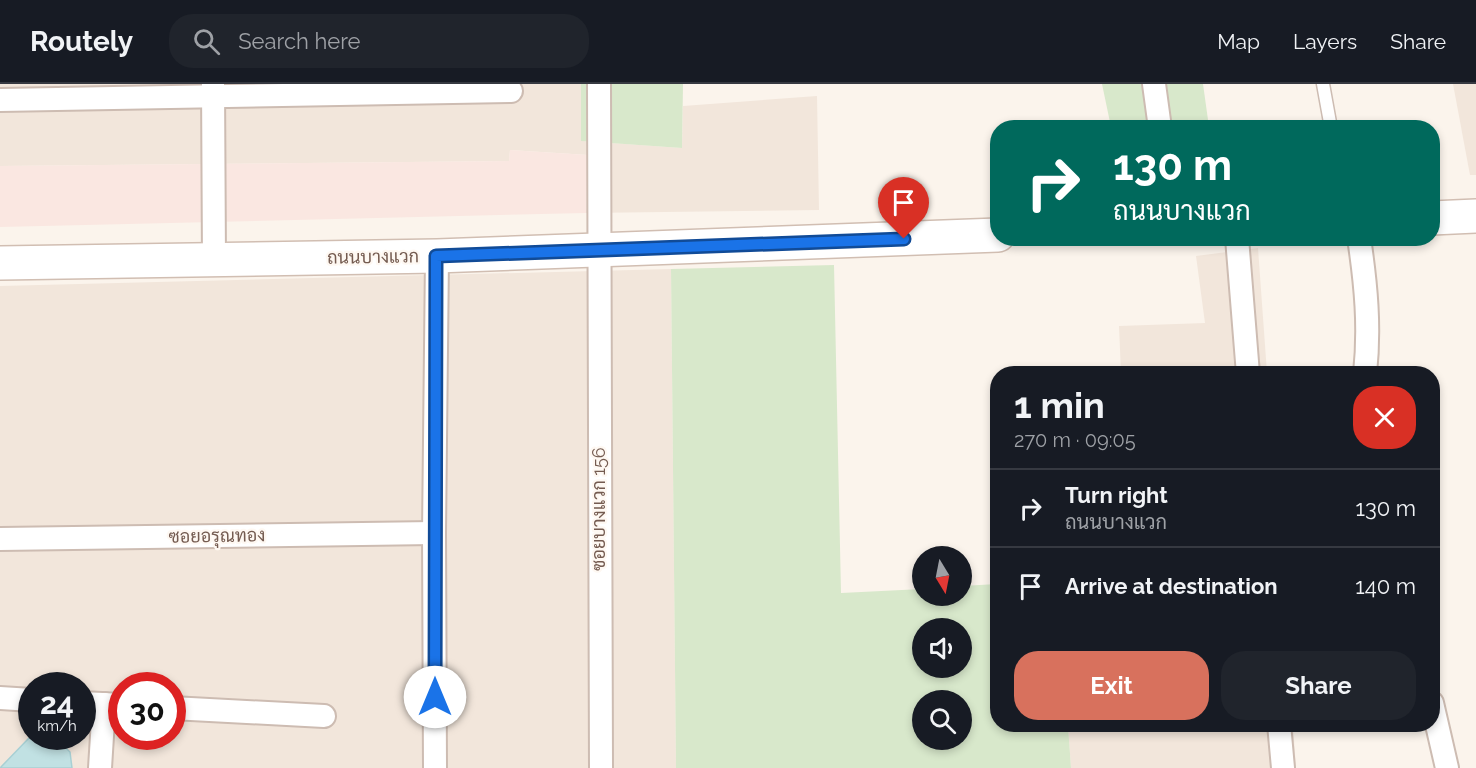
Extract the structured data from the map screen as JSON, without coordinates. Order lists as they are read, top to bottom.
{
  "streets": {
    "main road": ["ถนนบางแวก"],
    "street": ["ซอยบางแวก 156", "ซอยอรุณทอง"]
  },
  "crossings": [
    ["ถนนบางแวก", "ซอยบางแวก 156"]
  ],
  "north": "bottom",
  "page": {
    "header": "Routely",
    "search": "Search here",
    "nav": ["Map", "Layers", "Share"],
    "turn": ["130 m", "ถนนบางแวก"],
    "heading": ["1 min", "270 m · 09:05"],
    "list": [
      {
        "name": "Turn right",
        "note": "ถนนบางแวก",
        "value": "130 m"
      },
      {
        "name": "Arrive at destination",
        "value": "140 m"
      }
    ],
    "buttons": ["Exit", "Share"],
    "speed": "24 km/h",
    "limit": "30"
  }
}
